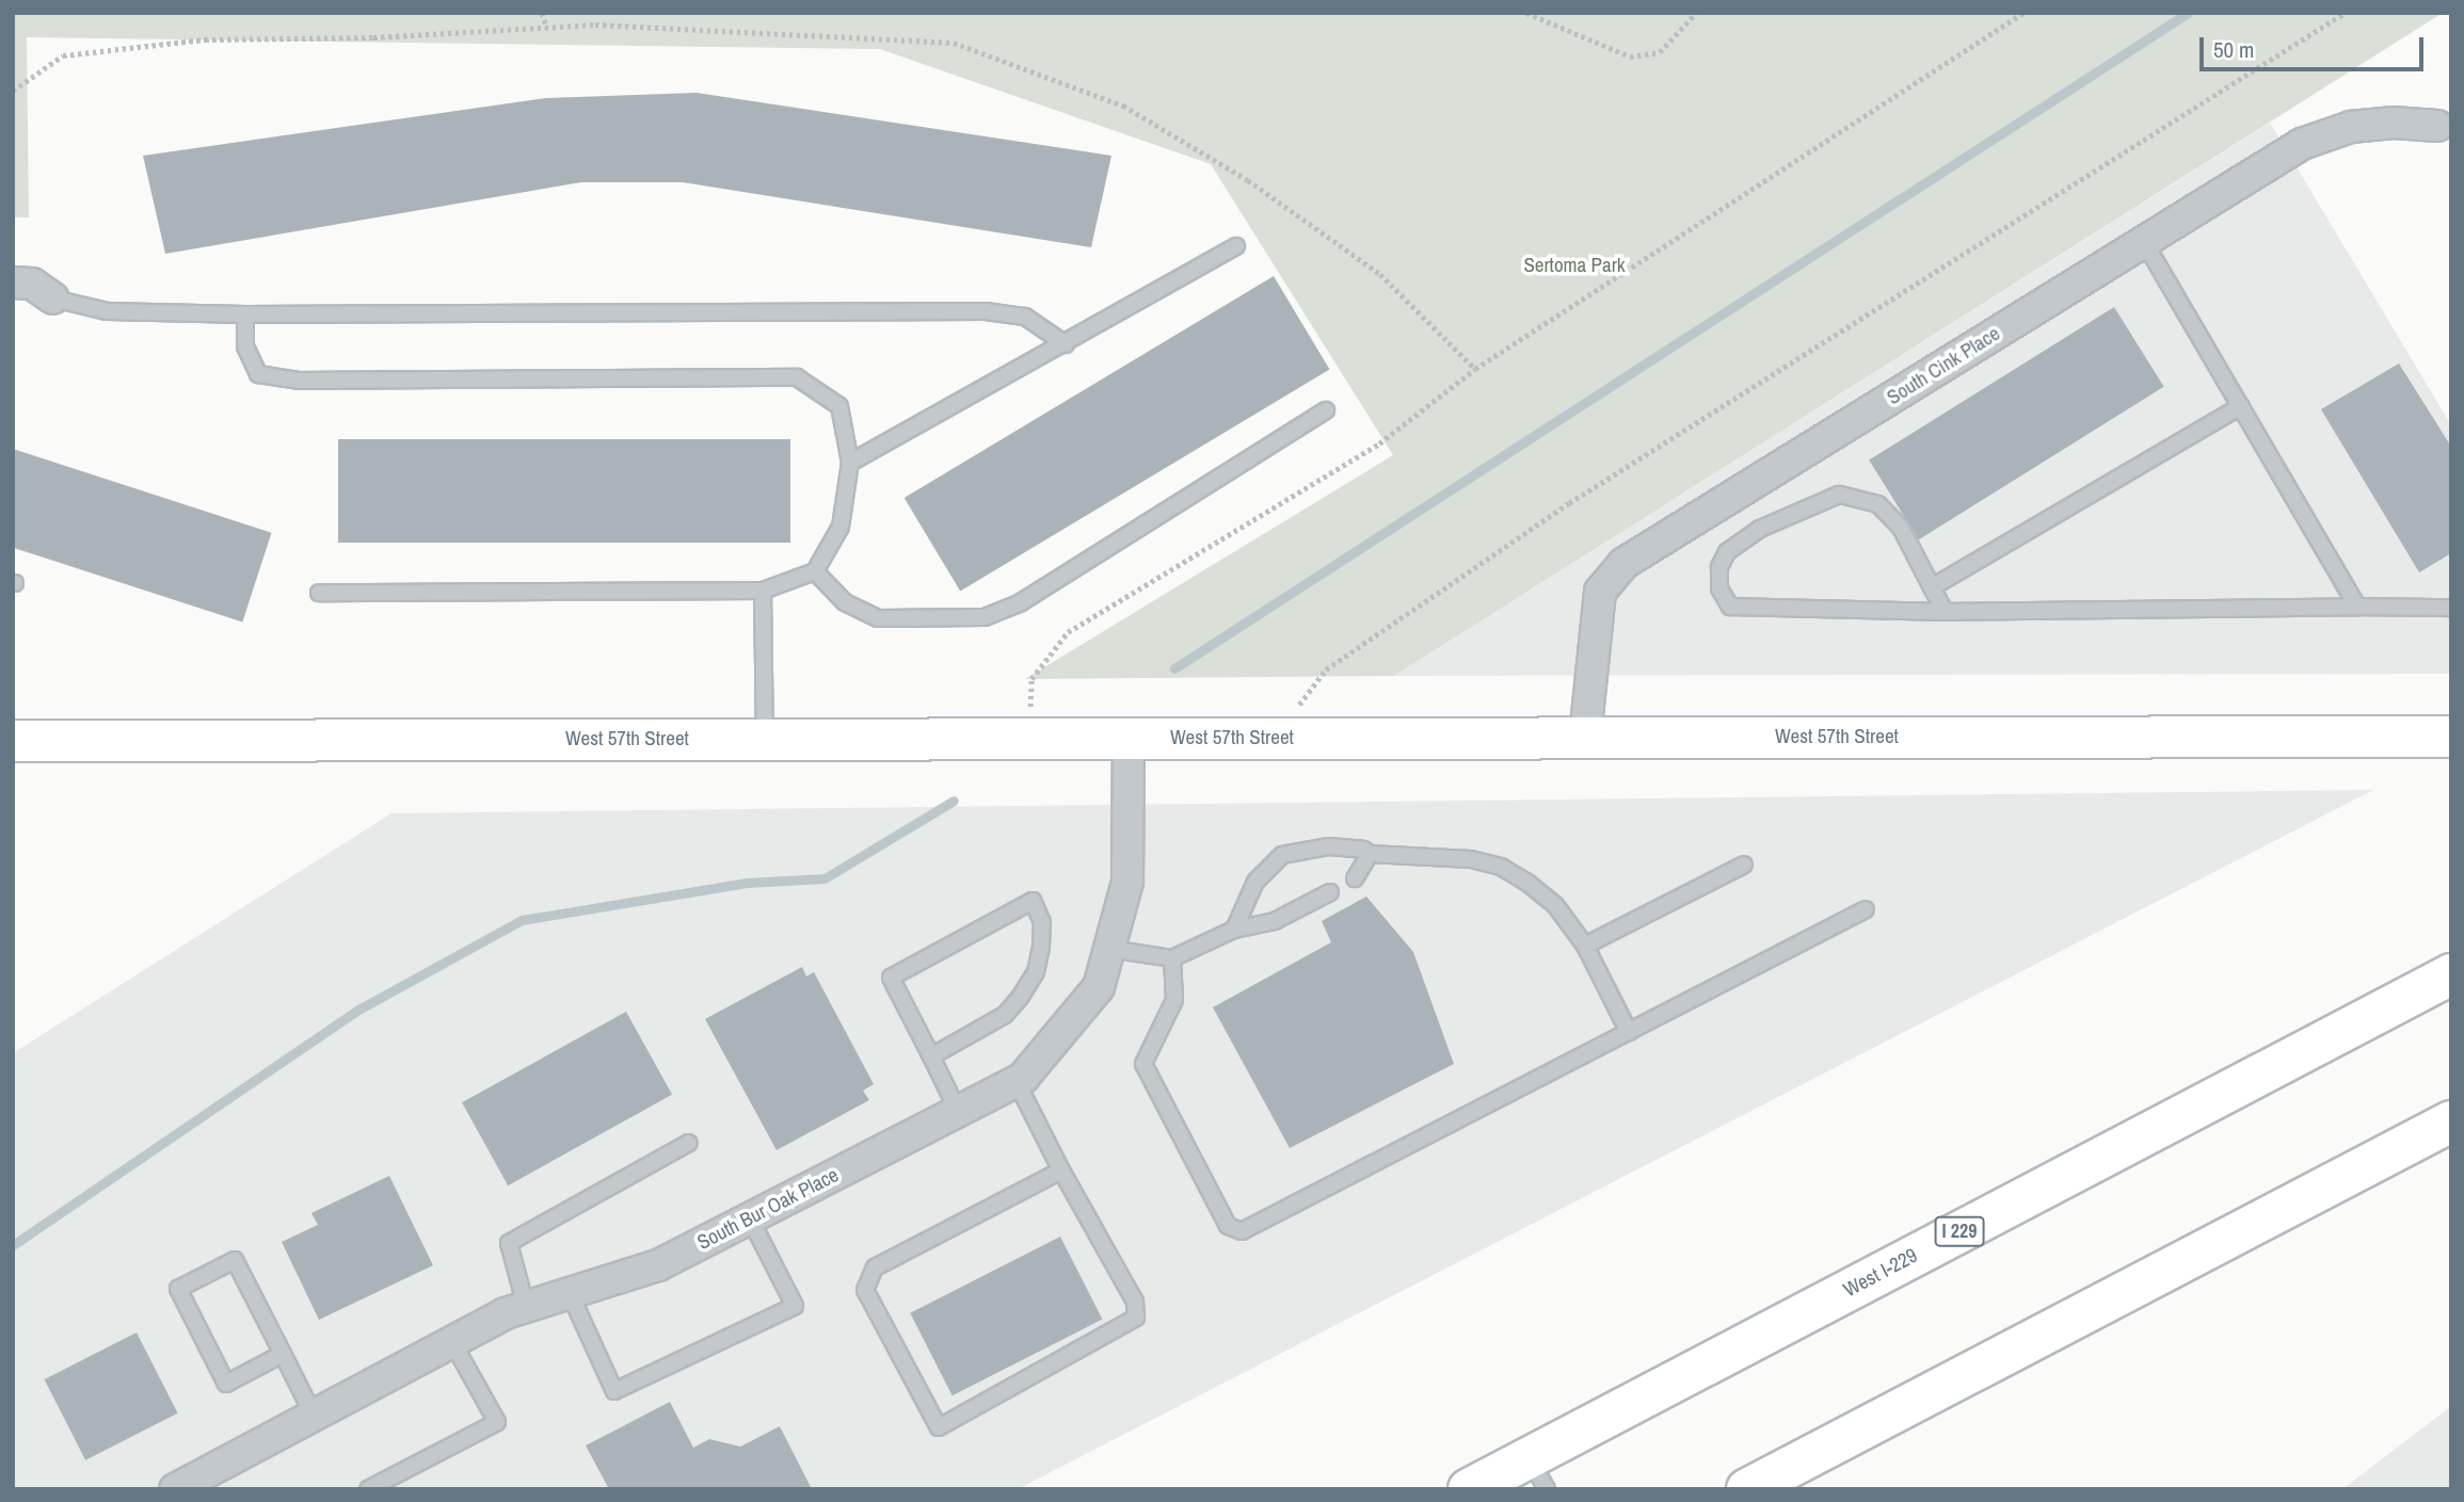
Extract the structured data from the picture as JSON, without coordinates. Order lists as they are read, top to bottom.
{
  "streets": {
    "main road": ["West 57th Street", "I 229", "West I-229"],
    "street": ["South Cink Place", "South Bur Oak Place"]
  },
  "crossings": [
    ["South Cink Place", "West 57th Street"],
    ["West 57th Street", "South Bur Oak Place"]
  ],
  "parks": ["Sertoma Park"],
  "scale_bar": "50 m"
}
